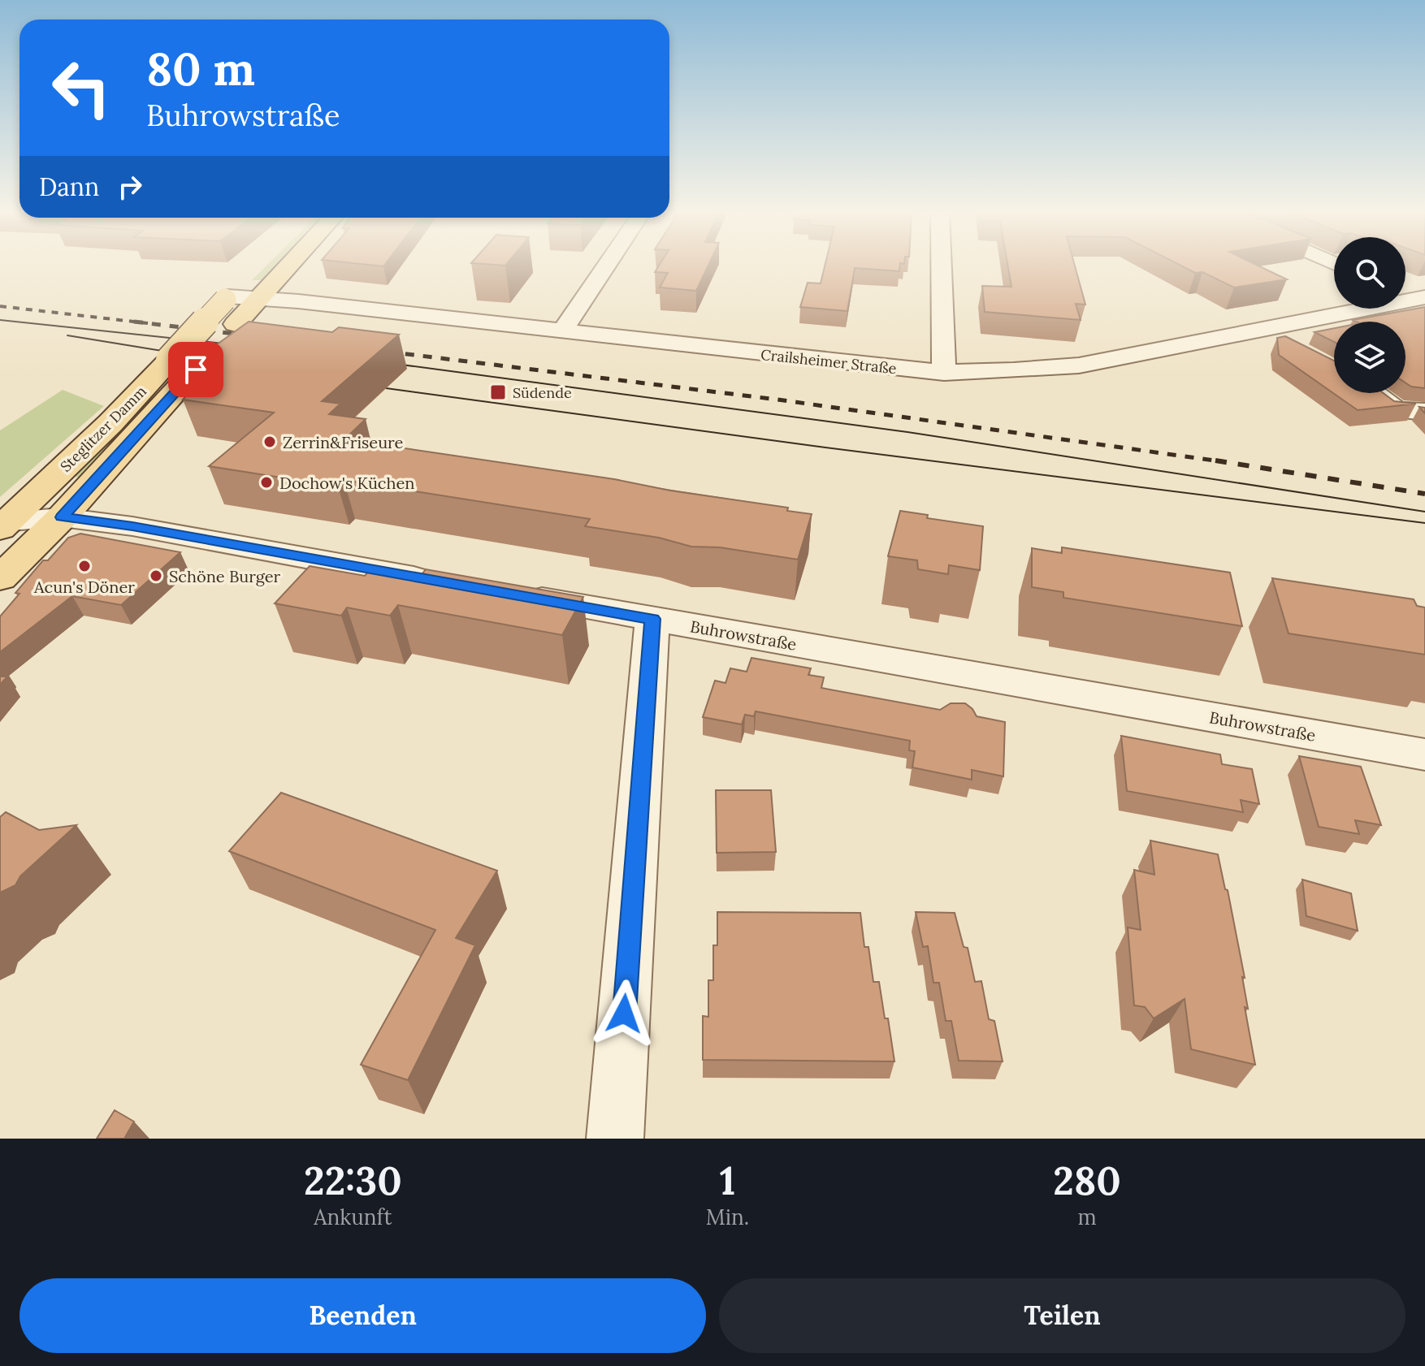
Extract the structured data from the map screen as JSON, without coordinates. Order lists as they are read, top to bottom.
{
  "streets": {
    "main road": ["Steglitzer Damm"],
    "street": ["Crailsheimer Straße", "Buhrowstraße"]
  },
  "crossings": [
    ["Crailsheimer Straße", "Steglitzer Damm"]
  ],
  "places": {
    "transit": ["Südende"],
    "other": [
      "Zerrin&Friseure",
      "Dochow's Küchen",
      "Acun's Döner",
      "Schöne Burger"
    ]
  },
  "page": {
    "turn": ["80 m", "Buhrowstraße"],
    "then": "Dann",
    "eta": [
      "22:30",
      "Ankunft",
      "1",
      "Min.",
      "280",
      "m"
    ],
    "buttons": ["Beenden", "Teilen"]
  }
}
